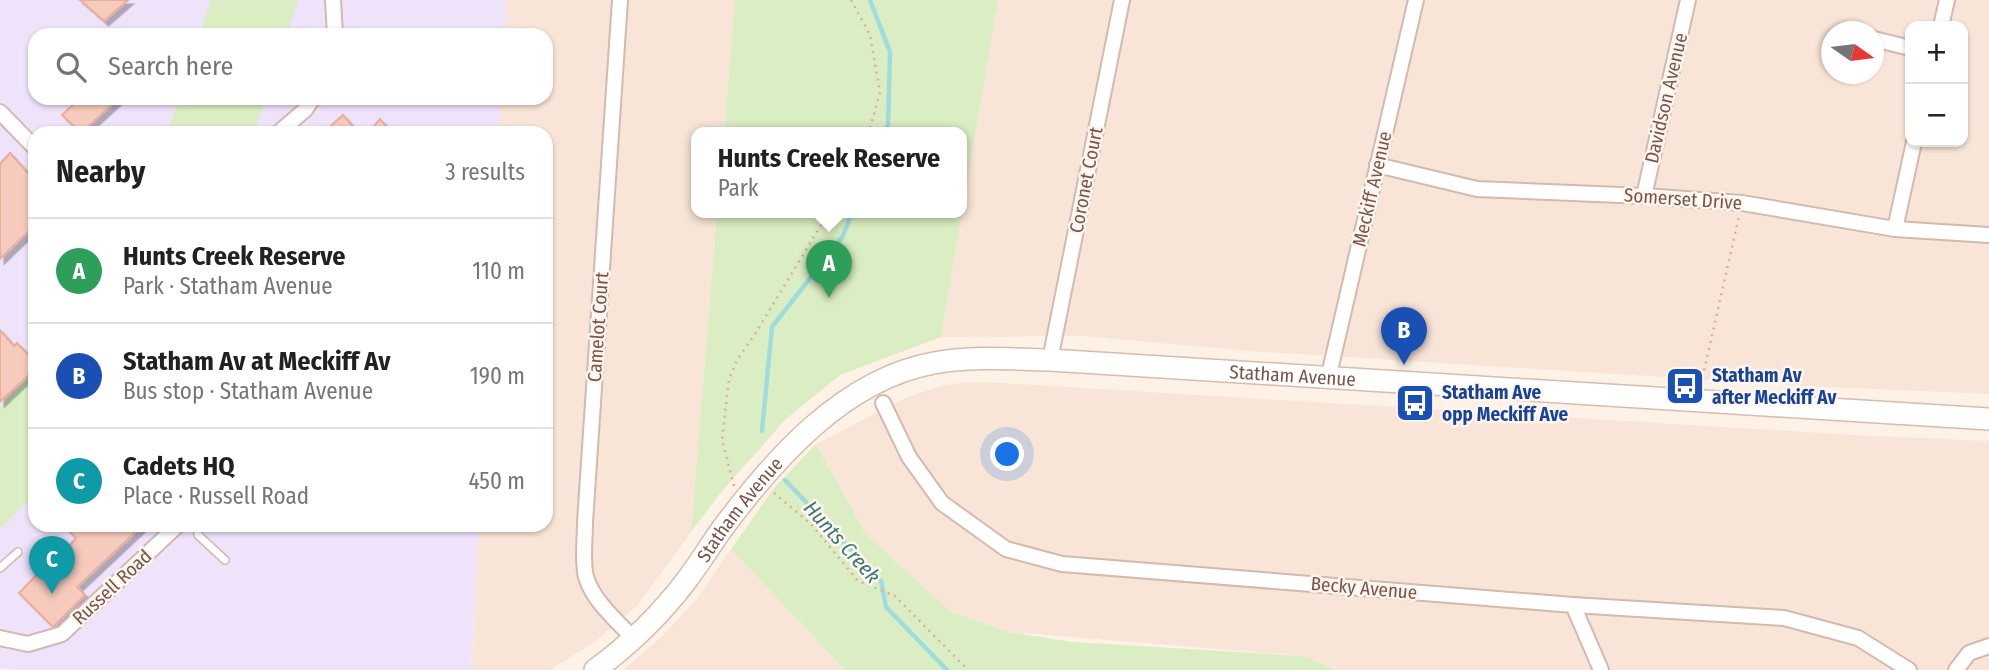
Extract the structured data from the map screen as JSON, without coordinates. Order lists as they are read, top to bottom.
{
  "streets": {
    "main road": ["Statham Avenue"],
    "street": [
      "Davidson Avenue",
      "Coronet Court",
      "Meckiff Avenue",
      "Somerset Drive",
      "Camelot Court",
      "Russell Road",
      "Becky Avenue"
    ]
  },
  "crossings": [
    ["Davidson Avenue", "Somerset Drive"],
    ["Coronet Court", "Statham Avenue"],
    ["Meckiff Avenue", "Somerset Drive"],
    ["Meckiff Avenue", "Statham Avenue"],
    ["Camelot Court", "Statham Avenue"]
  ],
  "water": ["Hunts Creek"],
  "places": {
    "bus stop": ["Statham Av after Meckiff Av", "Statham Ave opp Meckiff Ave"]
  },
  "north": "right",
  "page": {
    "map_buttons": ["+", "−"],
    "search": "Search here",
    "heading": ["Nearby", "3 results"],
    "popup": ["Hunts Creek Reserve", "Park"],
    "list": [
      {
        "mark": "A",
        "name": "Hunts Creek Reserve",
        "note": "Park · Statham Avenue",
        "value": "110 m"
      },
      {
        "mark": "B",
        "name": "Statham Av at Meckiff Av",
        "note": "Bus stop · Statham Avenue",
        "value": "190 m"
      },
      {
        "mark": "C",
        "name": "Cadets HQ",
        "note": "Place · Russell Road",
        "value": "450 m"
      }
    ],
    "pins": ["A", "B", "C"]
  }
}
